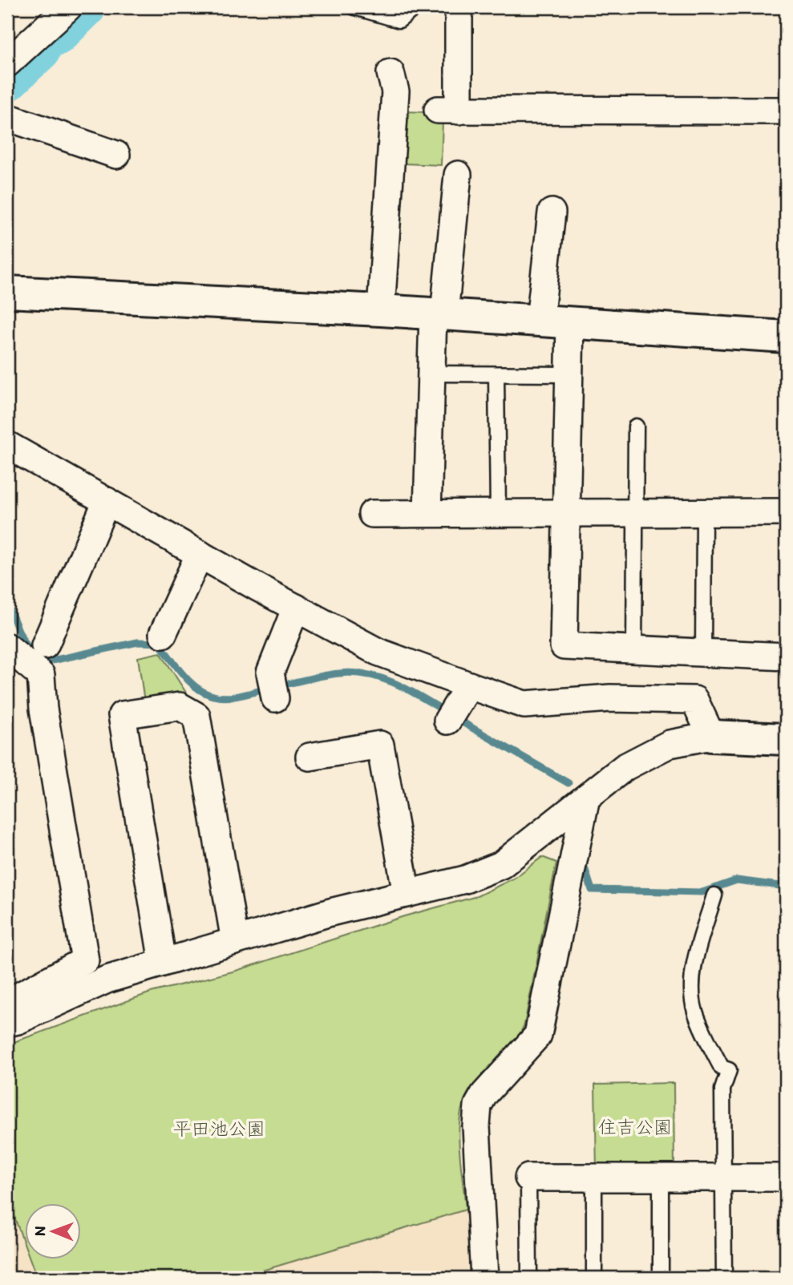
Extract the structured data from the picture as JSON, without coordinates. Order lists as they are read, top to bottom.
{
  "parks": ["住吉公園", "平田池公園"],
  "north": "left"
}
